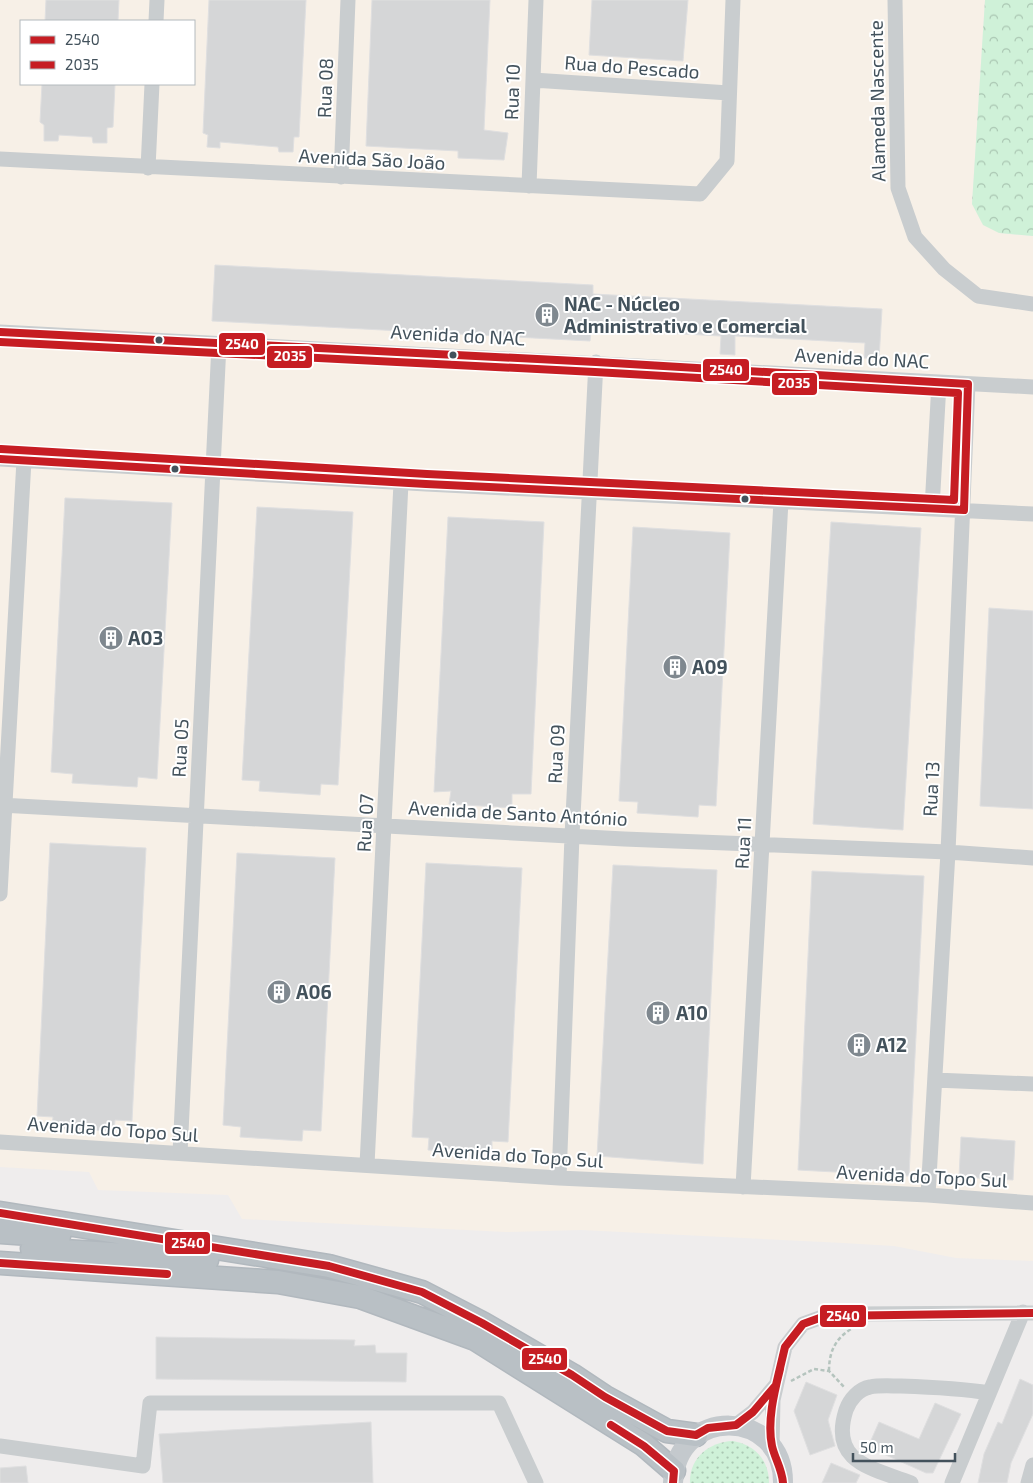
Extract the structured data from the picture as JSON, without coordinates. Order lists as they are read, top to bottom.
{
  "streets": {
    "street": [
      "Rua do Pescado",
      "Rua 08",
      "Rua 10",
      "Alameda Nascente",
      "Avenida São João",
      "Avenida do NAC",
      "Rua 05",
      "Rua 09",
      "Rua 13",
      "Avenida de Santo António",
      "Rua 07",
      "Rua 11",
      "Avenida do Topo Sul"
    ]
  },
  "crossings": [
    ["Rua do Pescado", "Rua 10"],
    ["Rua do Pescado", "Avenida São João"],
    ["Rua 08", "Avenida São João"],
    ["Rua 10", "Avenida São João"],
    ["Avenida do NAC", "Rua 05"],
    ["Avenida do NAC", "Rua 09"],
    ["Avenida do NAC", "Rua 13"],
    ["Rua 05", "Avenida de Santo António"],
    ["Rua 05", "Avenida do Topo Sul"],
    ["Rua 09", "Avenida de Santo António"],
    ["Rua 09", "Avenida do Topo Sul"],
    ["Rua 13", "Avenida de Santo António"],
    ["Rua 13", "Avenida do Topo Sul"],
    ["Avenida de Santo António", "Rua 07"],
    ["Avenida de Santo António", "Rua 11"],
    ["Rua 07", "Avenida do Topo Sul"],
    ["Rua 11", "Avenida do Topo Sul"]
  ],
  "places": {
    "building": [
      "NAC - Núcleo Administrativo e Comercial",
      "A03",
      "A09",
      "A06",
      "A10",
      "A12"
    ]
  },
  "lines": ["transit line 2540", "transit line 2035"],
  "legend": ["2540", "2035"],
  "scale_bar": "50 m"
}
